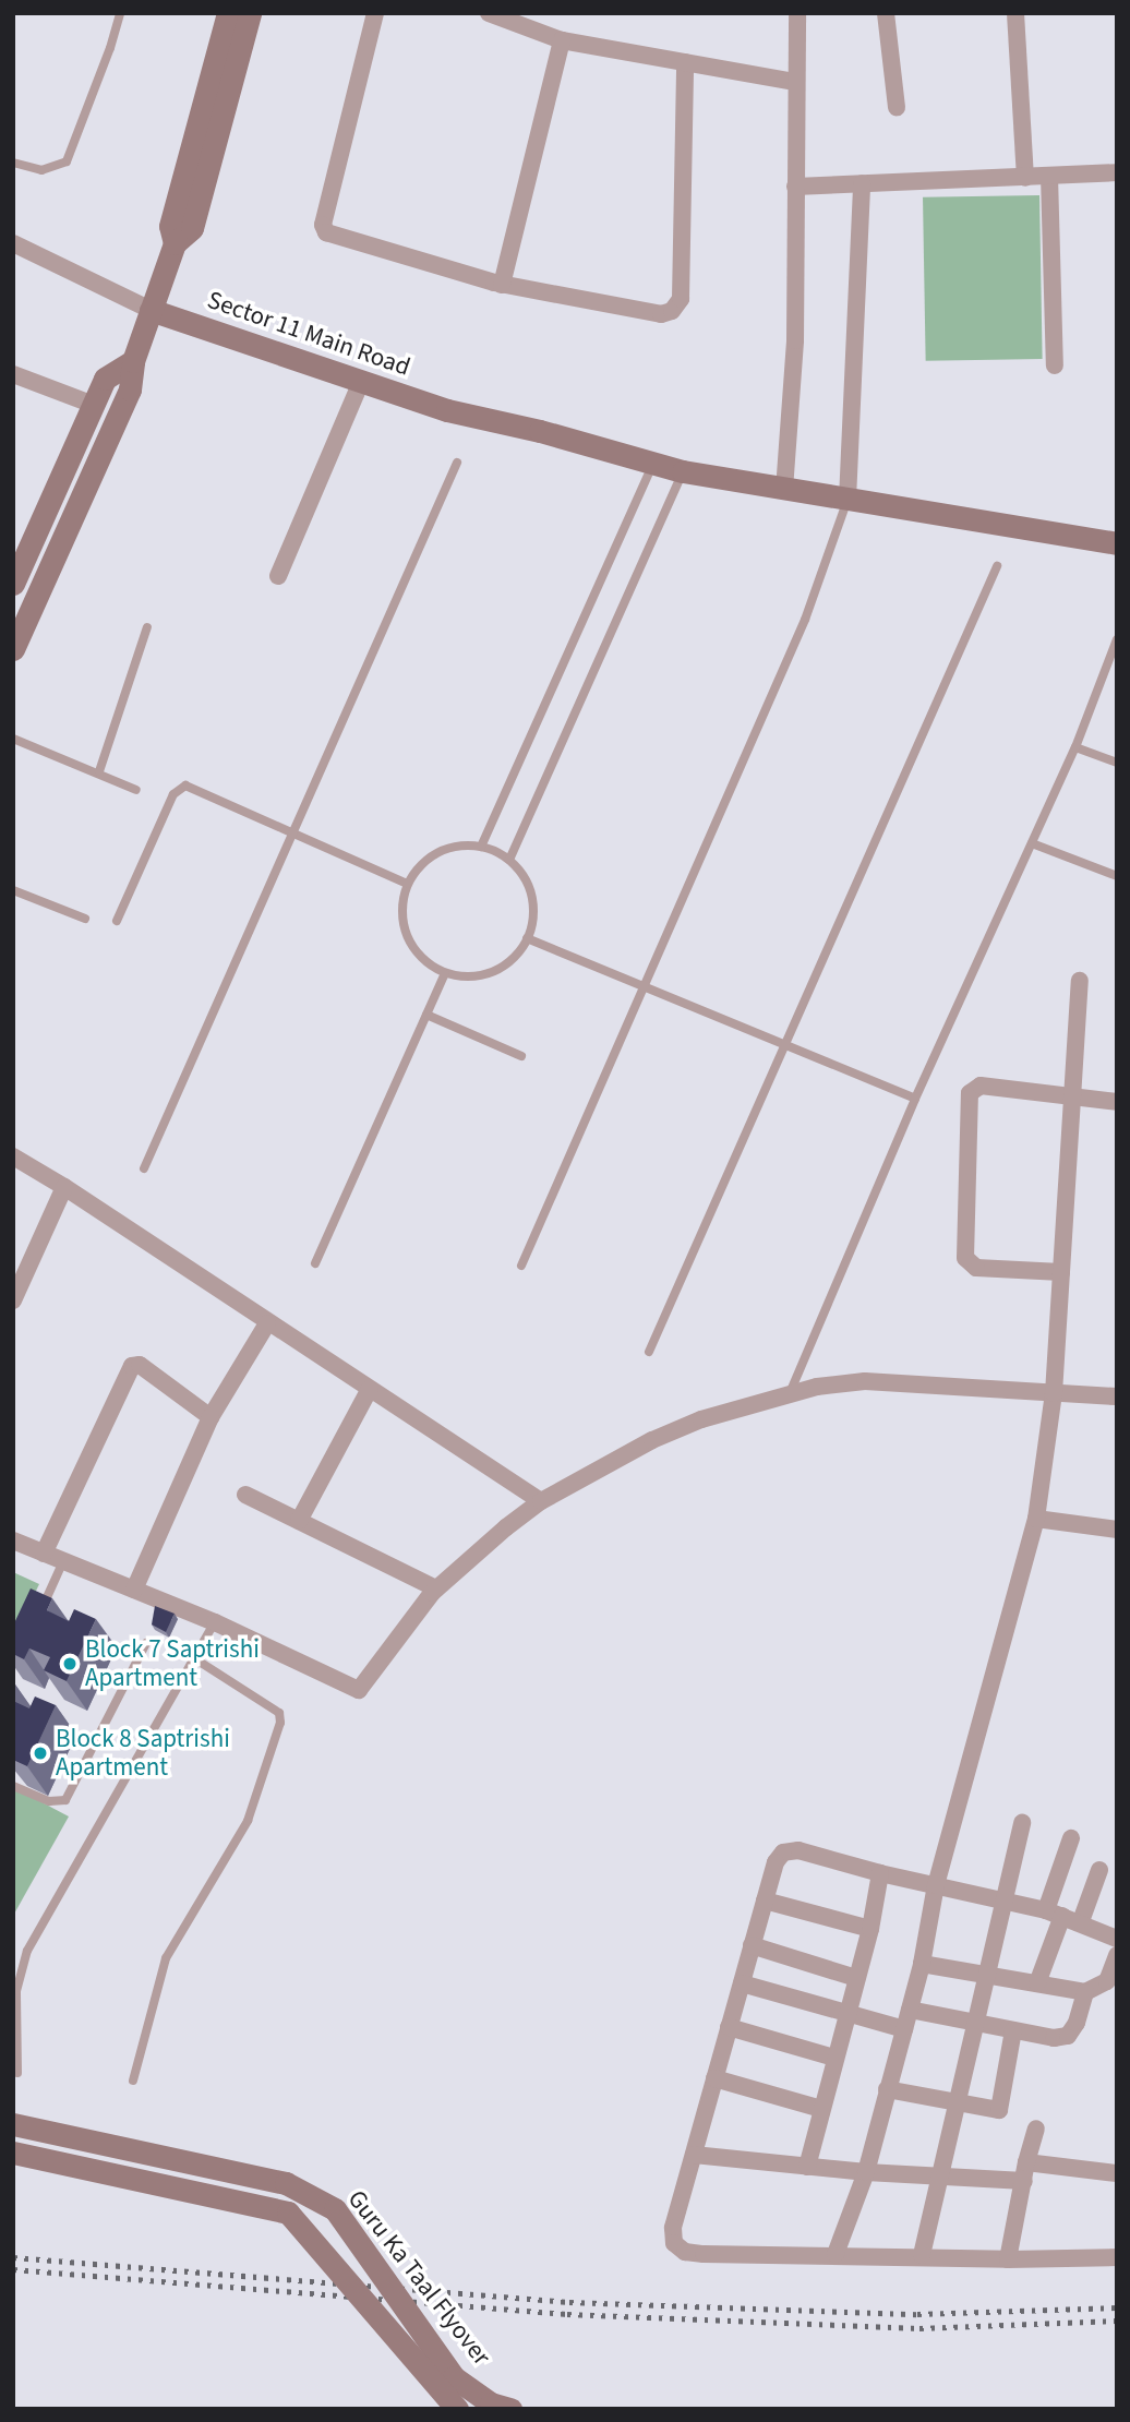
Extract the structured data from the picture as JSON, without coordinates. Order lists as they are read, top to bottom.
{
  "streets": {
    "street": ["Sector 11 Main Road", "Guru Ka Taal Flyover"]
  },
  "places": ["Block 7 Saptrishi Apartment", "Block 8 Saptrishi Apartment"]
}
